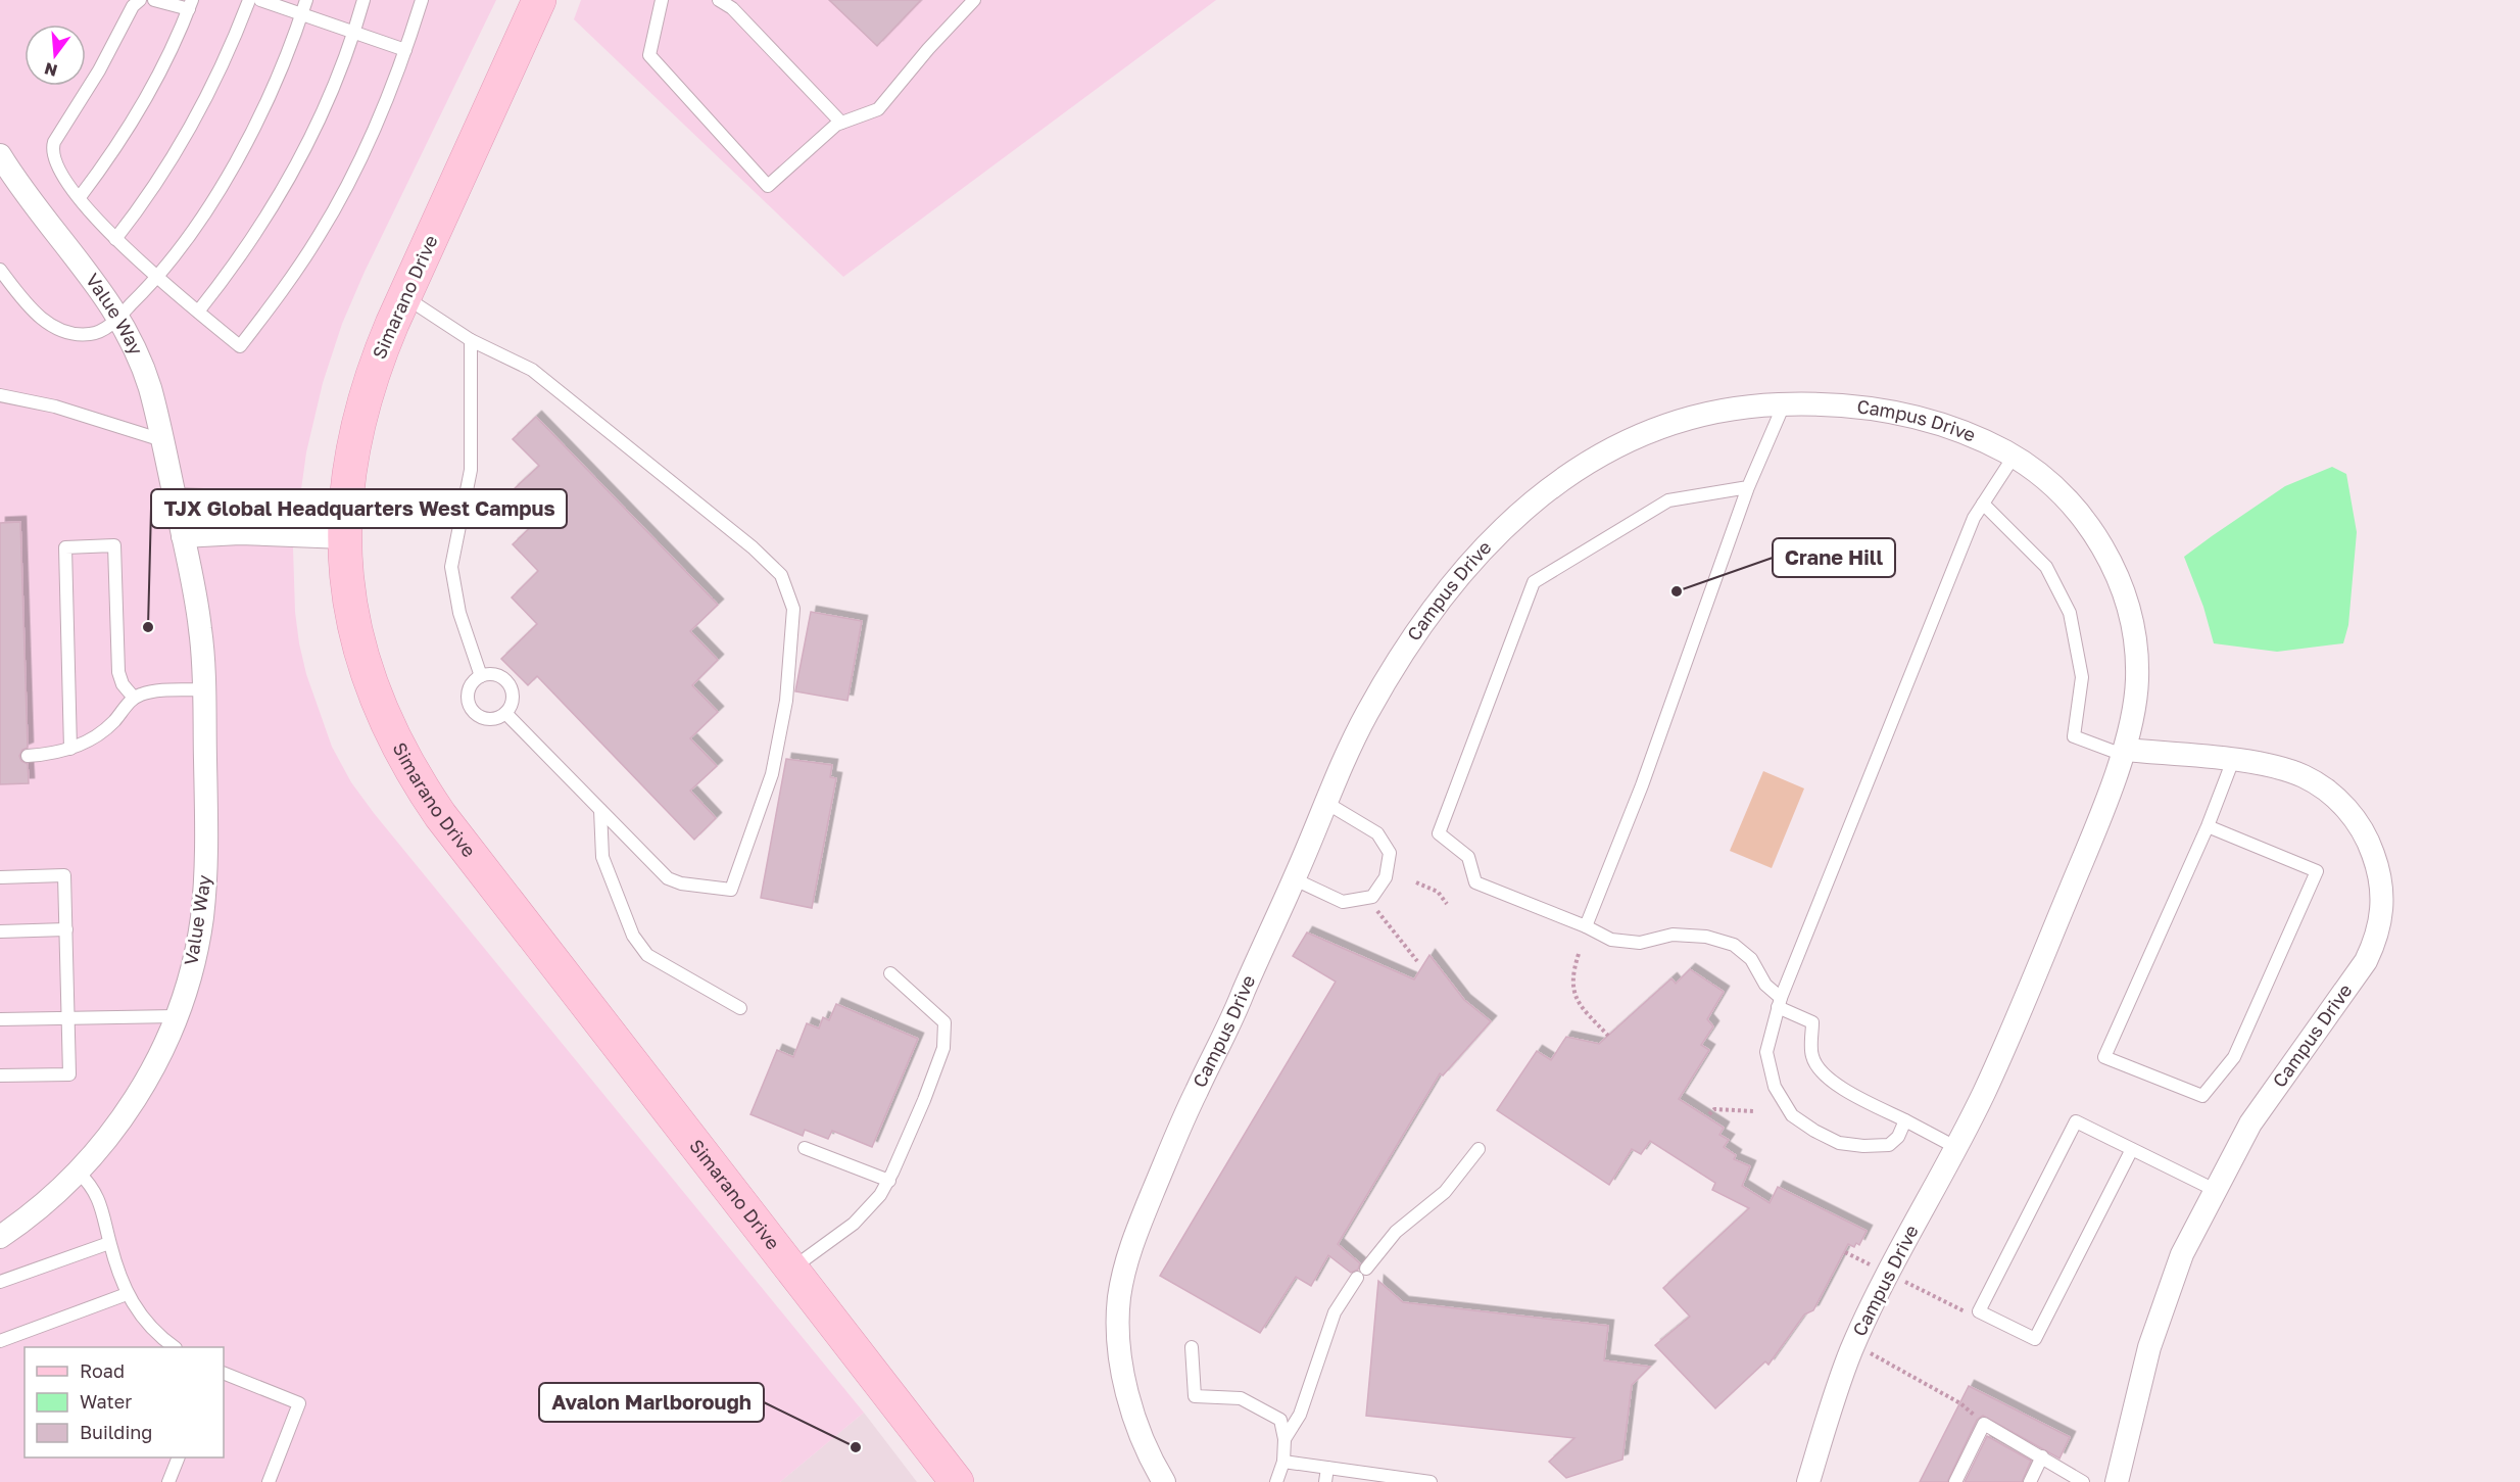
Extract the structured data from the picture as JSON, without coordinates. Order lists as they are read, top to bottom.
{
  "streets": {
    "street": ["Simarano Drive", "Value Way", "Campus Drive"]
  },
  "places": ["Crane Hill", "TJX Global Headquarters West Campus", "Avalon Marlborough"],
  "legend": ["Road", "Water", "Building"],
  "north": "bottom"
}
